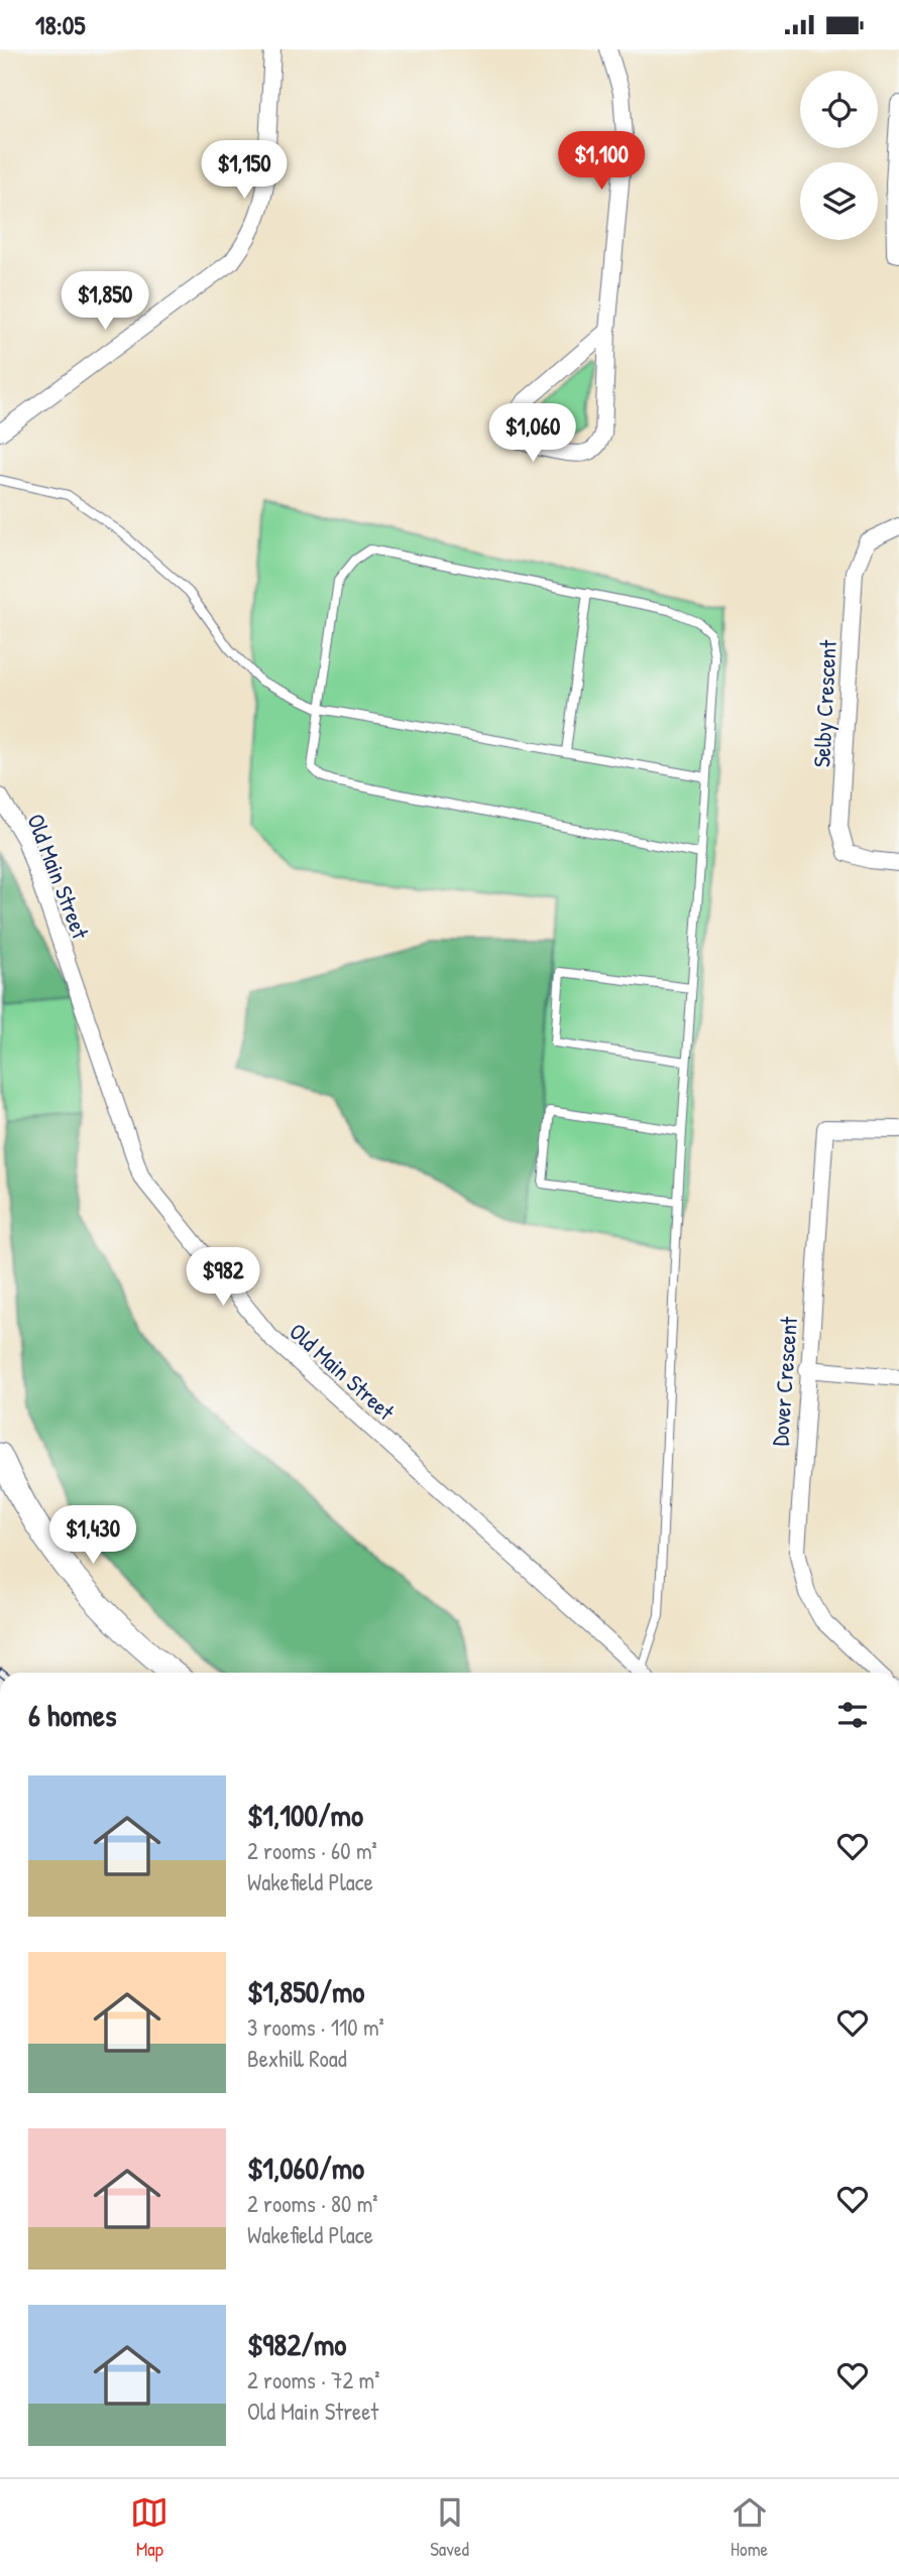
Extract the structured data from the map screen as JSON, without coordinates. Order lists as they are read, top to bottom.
{
  "streets": {
    "street": ["Selby Crescent", "Old Main Street", "Dover Crescent"]
  },
  "page": {
    "status": "18:05",
    "price": [
      "$1,100",
      "$1,150",
      "$1,850",
      "$1,060",
      "$982",
      "$1,430"
    ],
    "heading": "6 homes",
    "list": [
      {
        "name": "$1,100/mo",
        "note": "2 rooms · 60 m² · Wakefield Place"
      },
      {
        "name": "$1,850/mo",
        "note": "3 rooms · 110 m² · Bexhill Road"
      },
      {
        "name": "$1,060/mo",
        "note": "2 rooms · 80 m² · Wakefield Place"
      },
      {
        "name": "$982/mo",
        "note": "2 rooms · 72 m² · Old Main Street"
      }
    ],
    "tabs": ["Map", "Saved", "Home"]
  }
}
